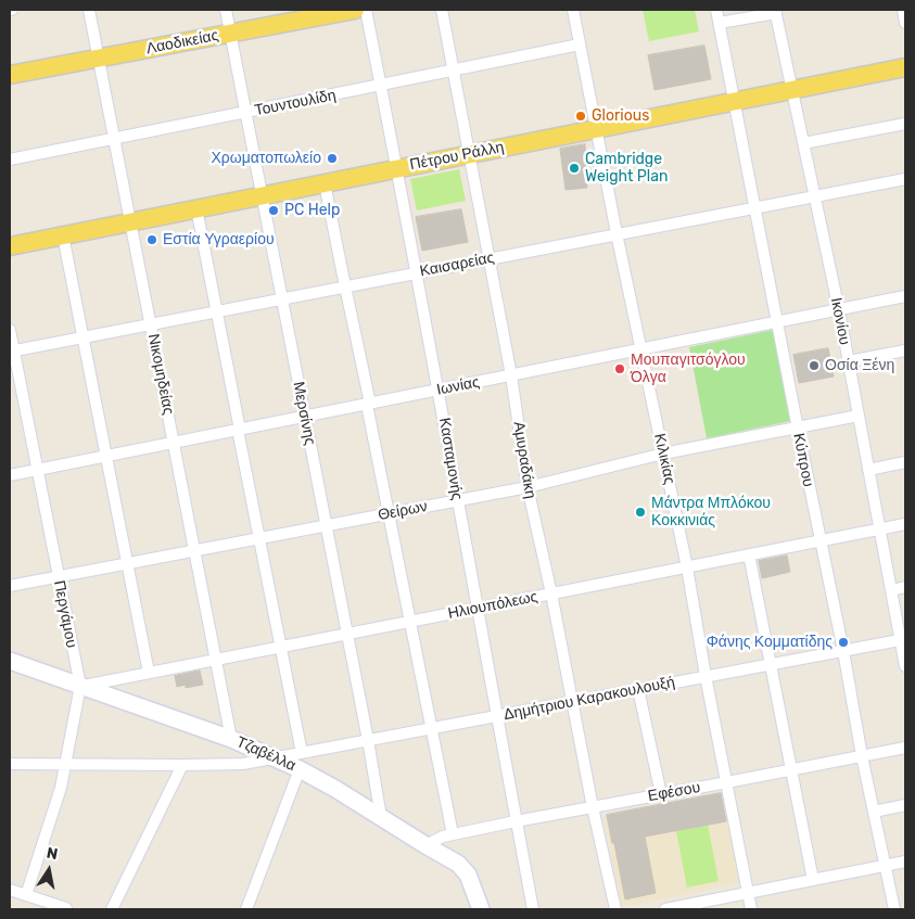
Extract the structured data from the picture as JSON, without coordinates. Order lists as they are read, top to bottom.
{
  "streets": {
    "main road": ["Λαοδικείας", "Πέτρου Ράλλη", "Τζαβέλλα"],
    "street": [
      "Τουντουλίδη",
      "Καισαρείας",
      "Ικονίου",
      "Νικομηδείας",
      "Ιωνίας",
      "Μερσίνης",
      "Κασταμονής",
      "Κιλικίας",
      "Αμυραδάκη",
      "Κύπρου",
      "Θείρων",
      "Ηλιουπόλεως",
      "Περγάμου",
      "Δημήτριου Καρακουλουξή",
      "Εφέσου"
    ]
  },
  "crossings": [
    ["Λαοδικείας", "Νικομηδείας"],
    ["Λαοδικείας", "Μερσίνης"],
    ["Τουντουλίδη", "Νικομηδείας"],
    ["Τουντουλίδη", "Μερσίνης"],
    ["Τουντουλίδη", "Κασταμονής"],
    ["Τουντουλίδη", "Κιλικίας"],
    ["Τουντουλίδη", "Αμυραδάκη"],
    ["Πέτρου Ράλλη", "Ικονίου"],
    ["Πέτρου Ράλλη", "Νικομηδείας"],
    ["Πέτρου Ράλλη", "Μερσίνης"],
    ["Πέτρου Ράλλη", "Κασταμονής"],
    ["Πέτρου Ράλλη", "Κιλικίας"],
    ["Πέτρου Ράλλη", "Αμυραδάκη"],
    ["Πέτρου Ράλλη", "Κύπρου"],
    ["Καισαρείας", "Ικονίου"],
    ["Καισαρείας", "Νικομηδείας"],
    ["Καισαρείας", "Μερσίνης"],
    ["Καισαρείας", "Κασταμονής"],
    ["Καισαρείας", "Κιλικίας"],
    ["Καισαρείας", "Αμυραδάκη"],
    ["Καισαρείας", "Κύπρου"],
    ["Καισαρείας", "Περγάμου"],
    ["Ικονίου", "Ιωνίας"],
    ["Ικονίου", "Θείρων"],
    ["Ικονίου", "Ηλιουπόλεως"],
    ["Ικονίου", "Δημήτριου Καρακουλουξή"],
    ["Νικομηδείας", "Ιωνίας"],
    ["Νικομηδείας", "Θείρων"],
    ["Νικομηδείας", "Ηλιουπόλεως"],
    ["Νικομηδείας", "Τζαβέλλα"],
    ["Ιωνίας", "Μερσίνης"],
    ["Ιωνίας", "Κασταμονής"],
    ["Ιωνίας", "Κιλικίας"],
    ["Ιωνίας", "Αμυραδάκη"],
    ["Ιωνίας", "Κύπρου"],
    ["Ιωνίας", "Περγάμου"],
    ["Μερσίνης", "Θείρων"],
    ["Μερσίνης", "Ηλιουπόλεως"],
    ["Μερσίνης", "Δημήτριου Καρακουλουξή"],
    ["Μερσίνης", "Τζαβέλλα"],
    ["Κασταμονής", "Θείρων"],
    ["Κασταμονής", "Ηλιουπόλεως"],
    ["Κασταμονής", "Δημήτριου Καρακουλουξή"],
    ["Κασταμονής", "Εφέσου"],
    ["Κιλικίας", "Θείρων"],
    ["Κιλικίας", "Ηλιουπόλεως"],
    ["Κιλικίας", "Δημήτριου Καρακουλουξή"],
    ["Κιλικίας", "Εφέσου"],
    ["Αμυραδάκη", "Θείρων"],
    ["Αμυραδάκη", "Ηλιουπόλεως"],
    ["Αμυραδάκη", "Δημήτριου Καρακουλουξή"],
    ["Αμυραδάκη", "Εφέσου"],
    ["Κύπρου", "Θείρων"],
    ["Κύπρου", "Ηλιουπόλεως"],
    ["Κύπρου", "Δημήτριου Καρακουλουξή"],
    ["Κύπρου", "Εφέσου"],
    ["Θείρων", "Περγάμου"],
    ["Ηλιουπόλεως", "Περγάμου"],
    ["Ηλιουπόλεως", "Τζαβέλλα"],
    ["Περγάμου", "Τζαβέλλα"],
    ["Δημήτριου Καρακουλουξή", "Τζαβέλλα"],
    ["Τζαβέλλα", "Εφέσου"]
  ],
  "places": [
    "Glorious",
    "Χρωματοπωλείο",
    "Cambridge Weight Plan",
    "PC Help",
    "Εστία Υγραερίου",
    "Οσία Ξένη",
    "Μουπαγιτσόγλου Όλγα",
    "Μάντρα Μπλόκου Κοκκινιάς",
    "Φάνης Κομματίδης"
  ],
  "north": "top"
}
